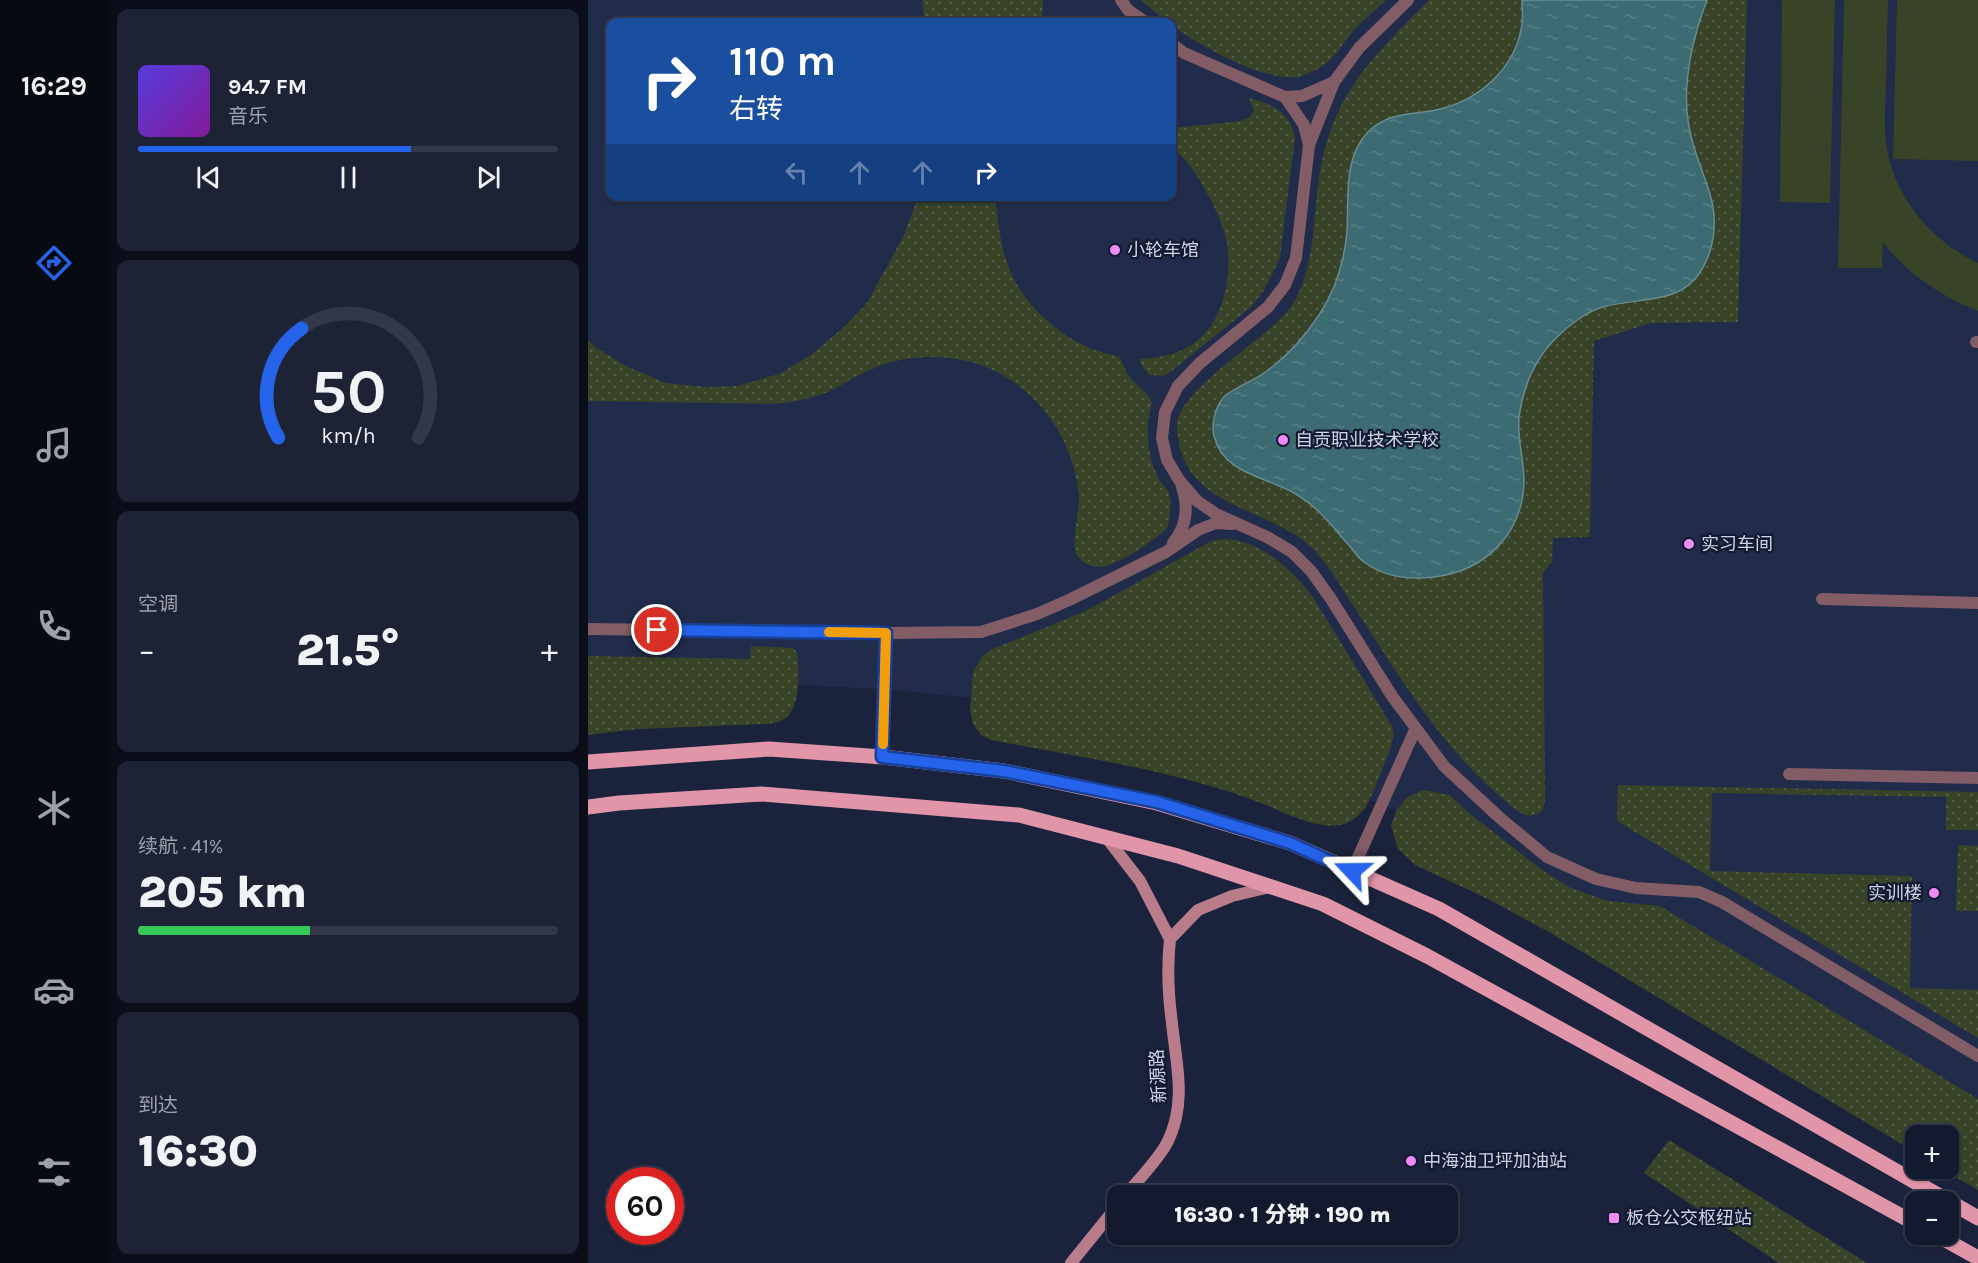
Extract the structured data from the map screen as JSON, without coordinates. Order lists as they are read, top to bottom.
{
  "streets": {
    "street": ["新源路"]
  },
  "places": {
    "other": [
      "小轮车馆",
      "自贡职业技术学校",
      "实习车间",
      "实训楼",
      "中海油卫坪加油站"
    ],
    "transit": ["板仓公交枢纽站"]
  },
  "page": {
    "tabs": "16:29",
    "turn": ["110 m", "右转"],
    "song": ["94.7 FM", "音乐"],
    "tile": [
      "空调",
      ["续航 · 41%", "205 km"],
      ["到达", "16:30"]
    ],
    "heat": ["−", "21.5°", "+"],
    "map_buttons": ["+", "−"],
    "limit": "60",
    "trip": "16:30 · 1 分钟 · 190 m",
    "gauge": ["50", "km/h"]
  }
}
